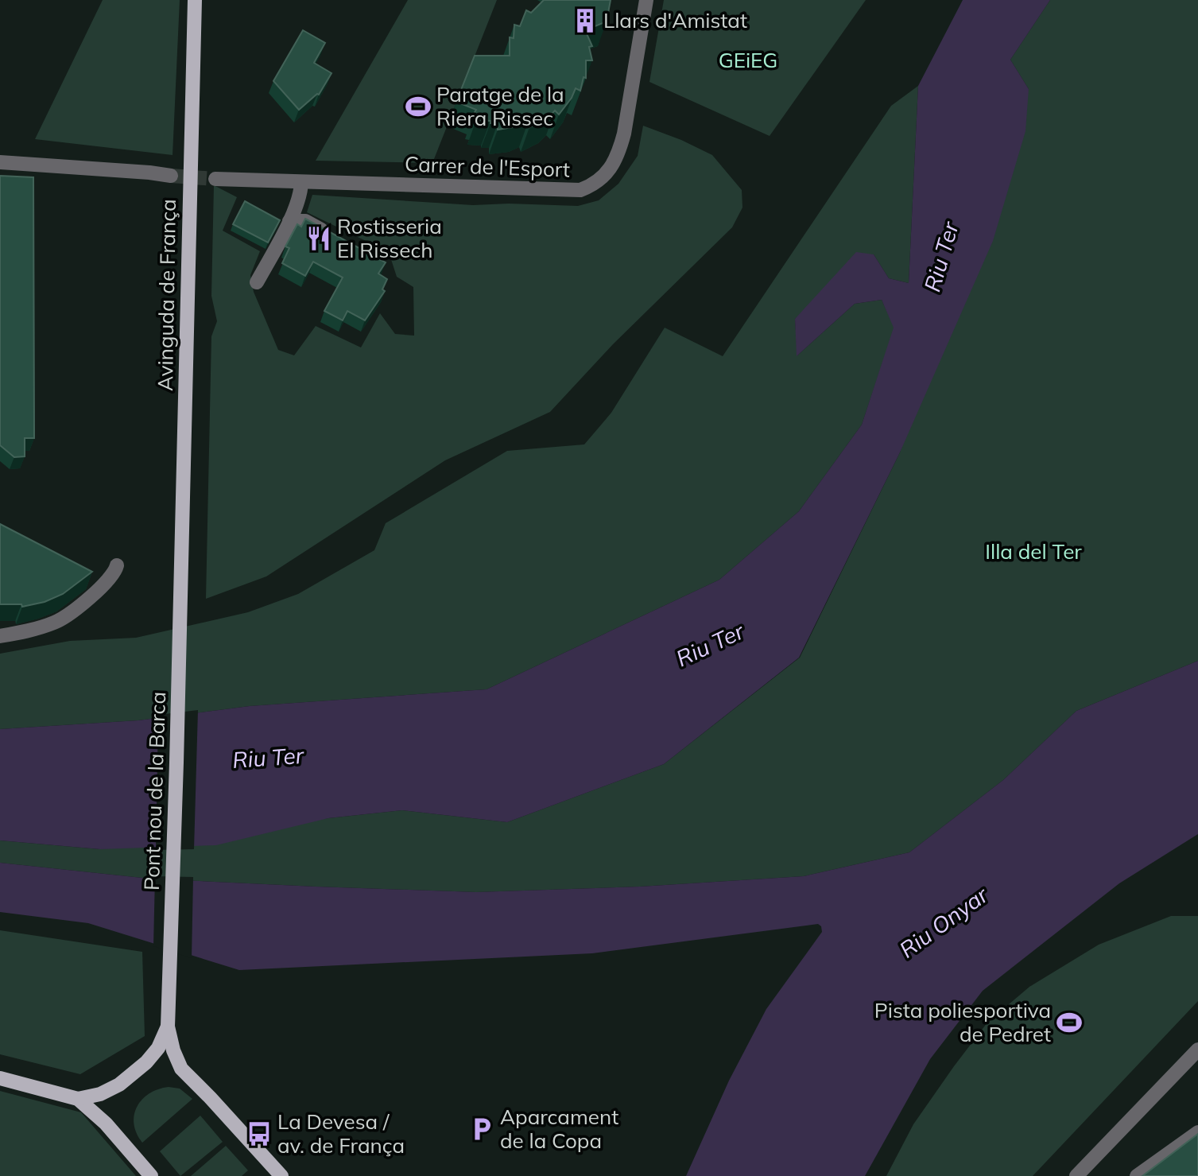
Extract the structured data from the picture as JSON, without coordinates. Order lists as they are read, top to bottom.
{
  "streets": {
    "main road": ["Avinguda de França", "Pont nou de la Barca"],
    "street": ["Carrer de l'Esport"]
  },
  "crossings": [
    ["Avinguda de França", "Pont nou de la Barca"]
  ],
  "water": ["Riu Ter", "Riu Onyar"],
  "parks": ["GEiEG", "Illa del Ter"],
  "places": {
    "building": ["Llars d'Amistat"],
    "sports": ["Paratge de la Riera Rissec", "Pista poliesportiva de Pedret"],
    "restaurant": ["Rostisseria El Rissech"],
    "parking": ["Aparcament de la Copa"],
    "bus stop": ["La Devesa / av. de França"]
  }
}
